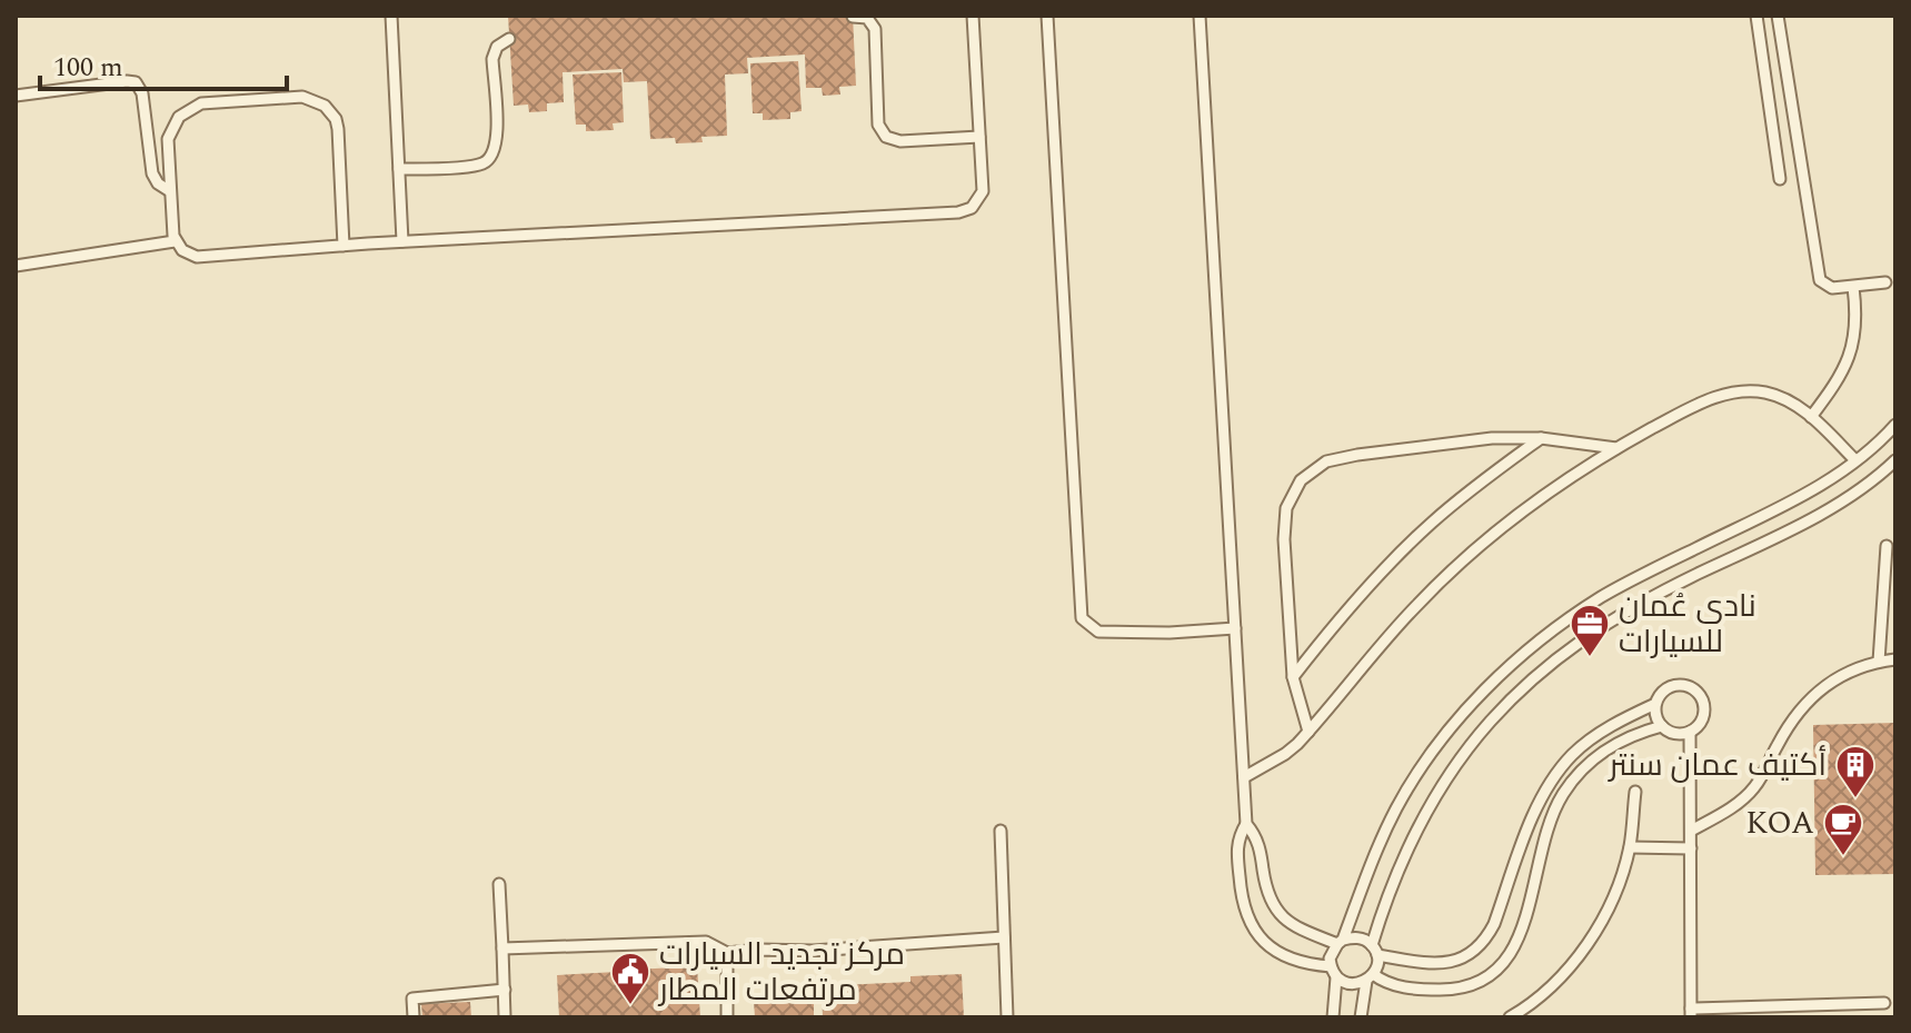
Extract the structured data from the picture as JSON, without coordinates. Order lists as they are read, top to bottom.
{
  "places": {
    "office": ["نادي عُمان للسيارات"],
    "building": ["أكتيف عمان سنتر"],
    "cafe": ["KOA"],
    "public building": ["مركز تجديد السيارات مرتفعات المطار"]
  },
  "scale_bar": "100 m"
}
